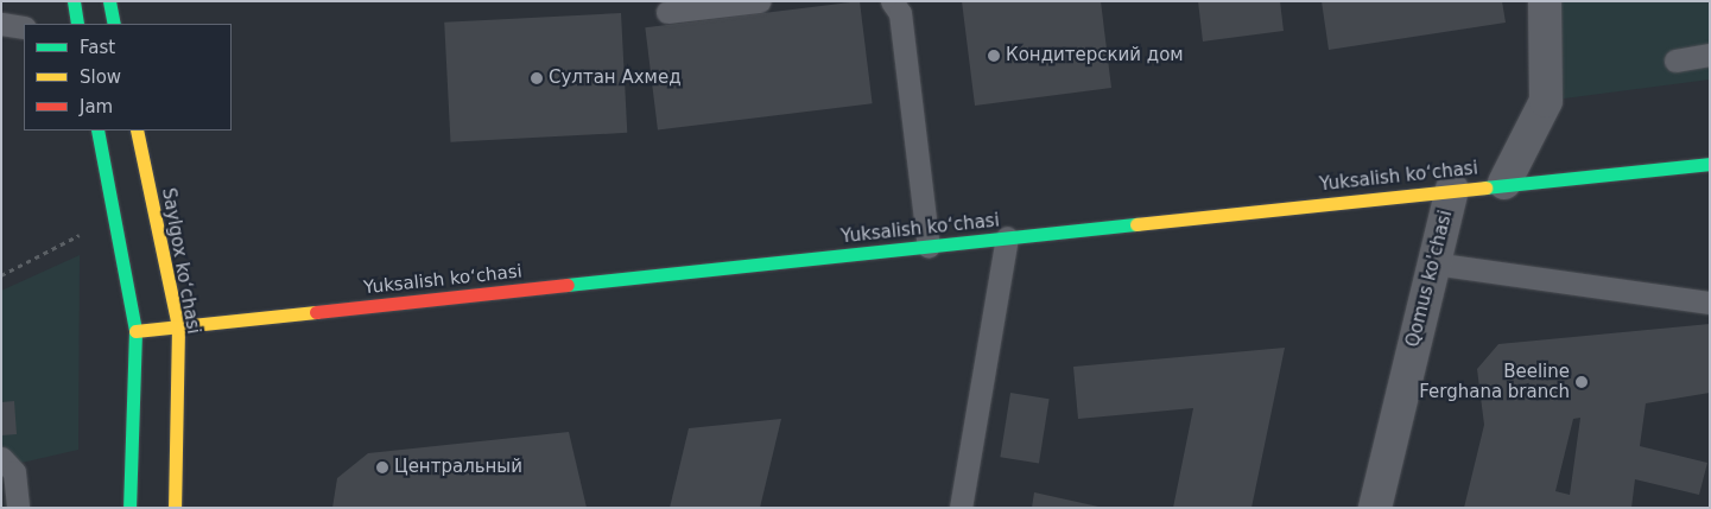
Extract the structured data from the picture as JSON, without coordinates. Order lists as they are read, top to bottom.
{
  "streets": {
    "main road": ["Yuksalish koʻchasi", "Saylgox koʻchasi"],
    "street": ["Qomus ko'chasi"]
  },
  "crossings": [
    ["Yuksalish koʻchasi", "Saylgox koʻchasi"],
    ["Yuksalish koʻchasi", "Qomus ko'chasi"]
  ],
  "places": [
    "Кондитерский дом",
    "Султан Ахмед",
    "Beeline Ferghana branch",
    "Центральный"
  ],
  "legend": ["Fast", "Slow", "Jam"]
}
